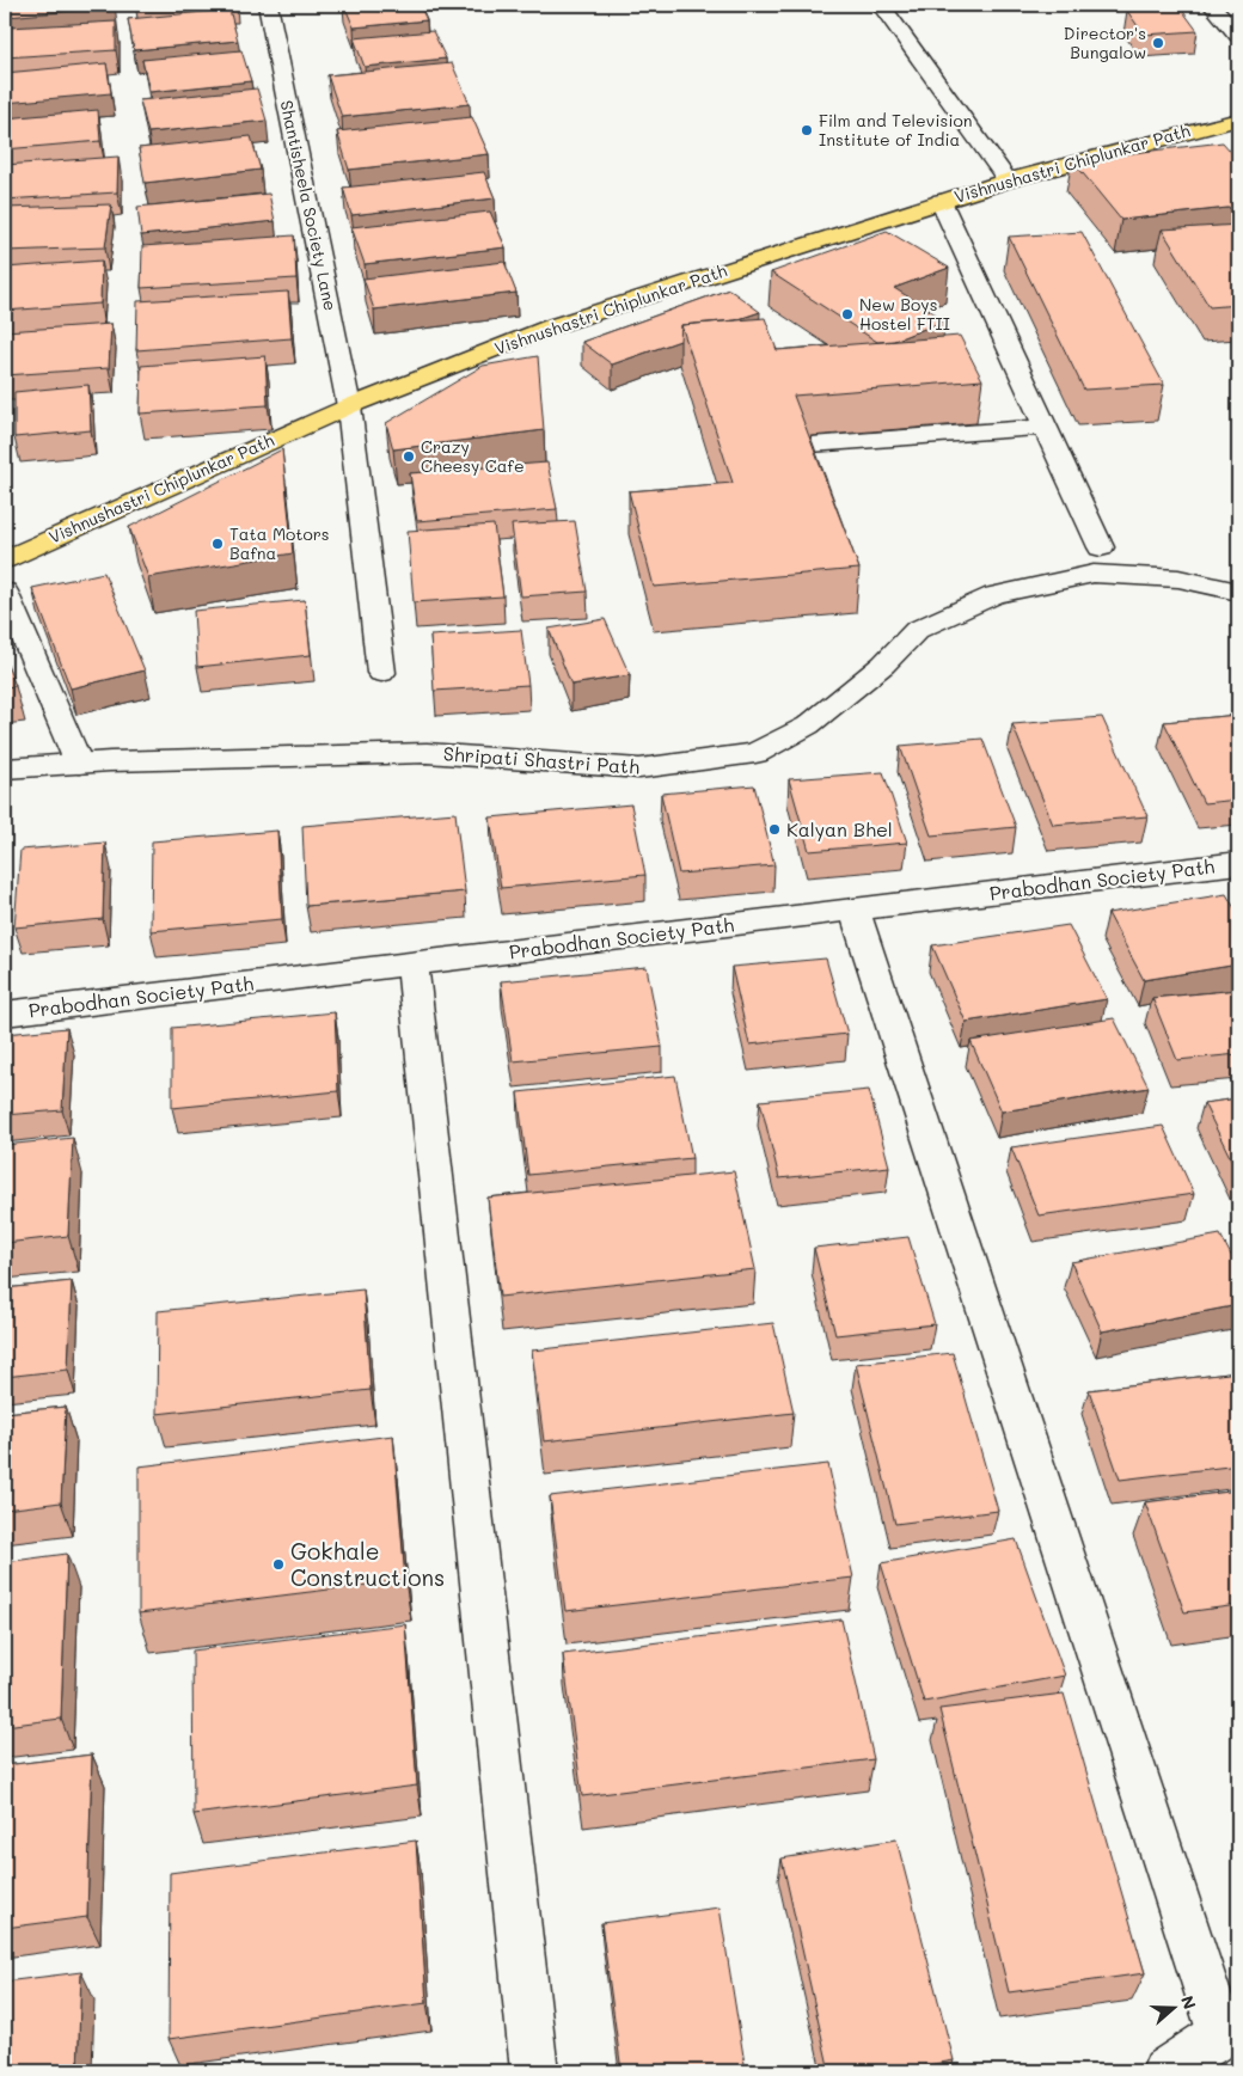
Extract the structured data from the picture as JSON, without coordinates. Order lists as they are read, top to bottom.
{
  "streets": {
    "main road": ["Vishnushastri Chiplunkar Path"],
    "street": ["Shantisheela Society Lane", "Shripati Shastri Path", "Prabodhan Society Path"]
  },
  "crossings": [
    ["Vishnushastri Chiplunkar Path", "Shantisheela Society Lane"]
  ],
  "places": [
    "Director's Bungalow",
    "Film and Television Institute of India",
    "New Boys Hostel FTII",
    "Crazy Cheesy Cafe",
    "Tata Motors Bafna",
    "Kalyan Bhel",
    "Gokhale Constructions"
  ],
  "north": "right"
}
